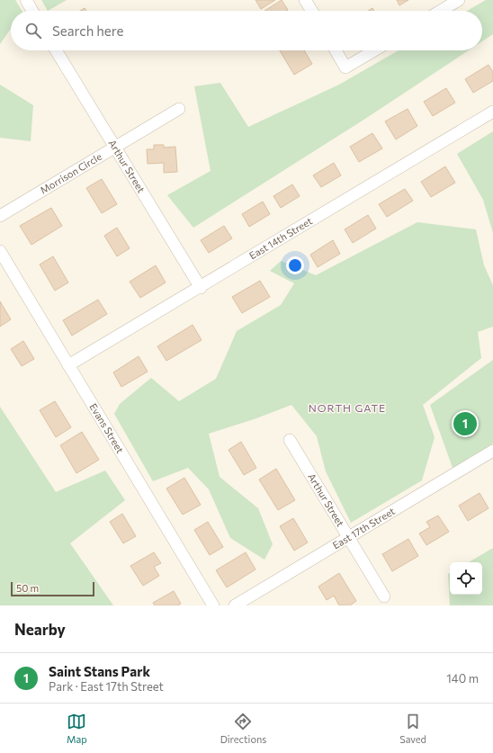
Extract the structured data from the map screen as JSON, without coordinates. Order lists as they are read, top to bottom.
{
  "streets": {
    "street": [
      "Arthur Street",
      "Morrison Circle",
      "East 14th Street",
      "Evans Street",
      "East 17th Street"
    ]
  },
  "crossings": [
    ["Arthur Street", "Morrison Circle"],
    ["Arthur Street", "East 14th Street"],
    ["Arthur Street", "East 17th Street"],
    ["East 14th Street", "Evans Street"]
  ],
  "districts": ["NORTH GATE"],
  "scale_bar": "50 m",
  "page": {
    "search": "Search here",
    "pins": "1",
    "scale": "50 m",
    "heading": "Nearby",
    "list": [
      {
        "mark": "1",
        "name": "Saint Stans Park",
        "note": "Park · East 17th Street",
        "value": "140 m"
      }
    ],
    "nav": ["Map", "Directions", "Saved"]
  }
}
